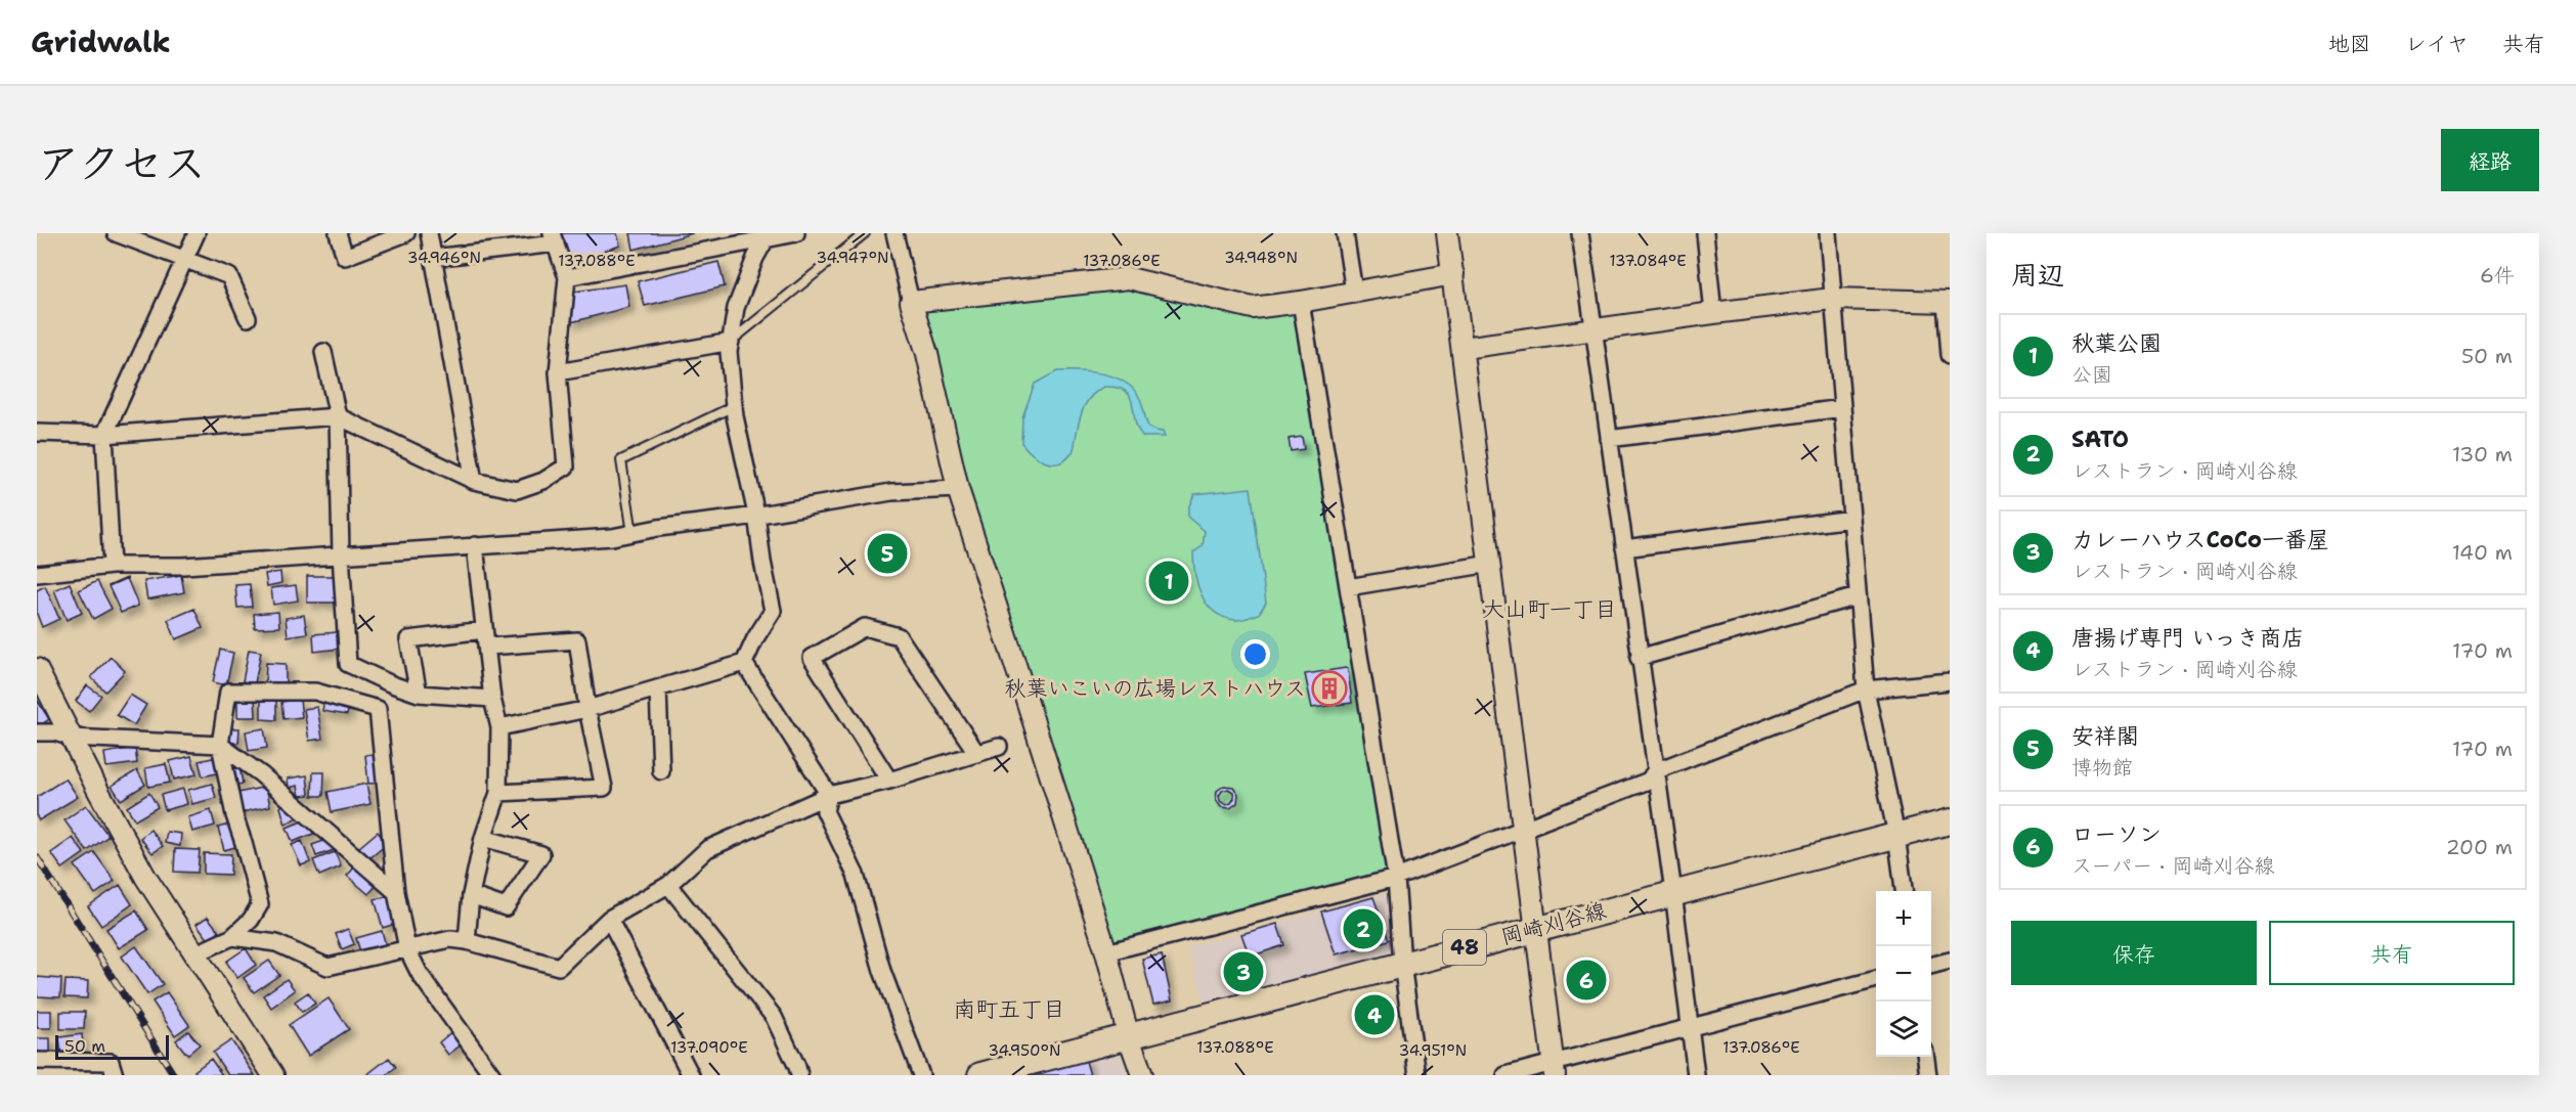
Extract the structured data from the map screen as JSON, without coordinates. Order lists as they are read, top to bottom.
{
  "streets": {
    "main road": ["岡崎刈谷線", "48"]
  },
  "districts": ["大山町一丁目", "南町五丁目"],
  "places": {
    "building": ["秋葉いこいの広場レストハウス"]
  },
  "scale_bar": "50 m",
  "page": {
    "header": "Gridwalk",
    "nav": ["地図", "レイヤ", "共有"],
    "title": "アクセス",
    "buttons": [
      "経路",
      ["保存", "共有"]
    ],
    "heading": ["周辺", "6件"],
    "list": [
      {
        "mark": "1",
        "name": "秋葉公園",
        "note": "公園",
        "value": "50 m"
      },
      {
        "mark": "2",
        "name": "SATO",
        "note": "レストラン · 岡崎刈谷線",
        "value": "130 m"
      },
      {
        "mark": "3",
        "name": "カレーハウスCoCo一番屋",
        "note": "レストラン · 岡崎刈谷線",
        "value": "140 m"
      },
      {
        "mark": "4",
        "name": "唐揚げ専門 いっき商店",
        "note": "レストラン · 岡崎刈谷線",
        "value": "170 m"
      },
      {
        "mark": "5",
        "name": "安祥閣",
        "note": "博物館",
        "value": "170 m"
      },
      {
        "mark": "6",
        "name": "ローソン",
        "note": "スーパー · 岡崎刈谷線",
        "value": "200 m"
      }
    ],
    "pins": [
      "5",
      "1",
      "2",
      "3",
      "6",
      "4"
    ],
    "map_buttons": ["+", "−"],
    "scale": "50 m"
  },
  "coordinates": [
    "34.946°N",
    "34.947°N",
    "34.948°N",
    "137.088°E",
    "137.086°E",
    "137.084°E",
    "137.090°E",
    "34.950°N",
    "34.951°N"
  ]
}
